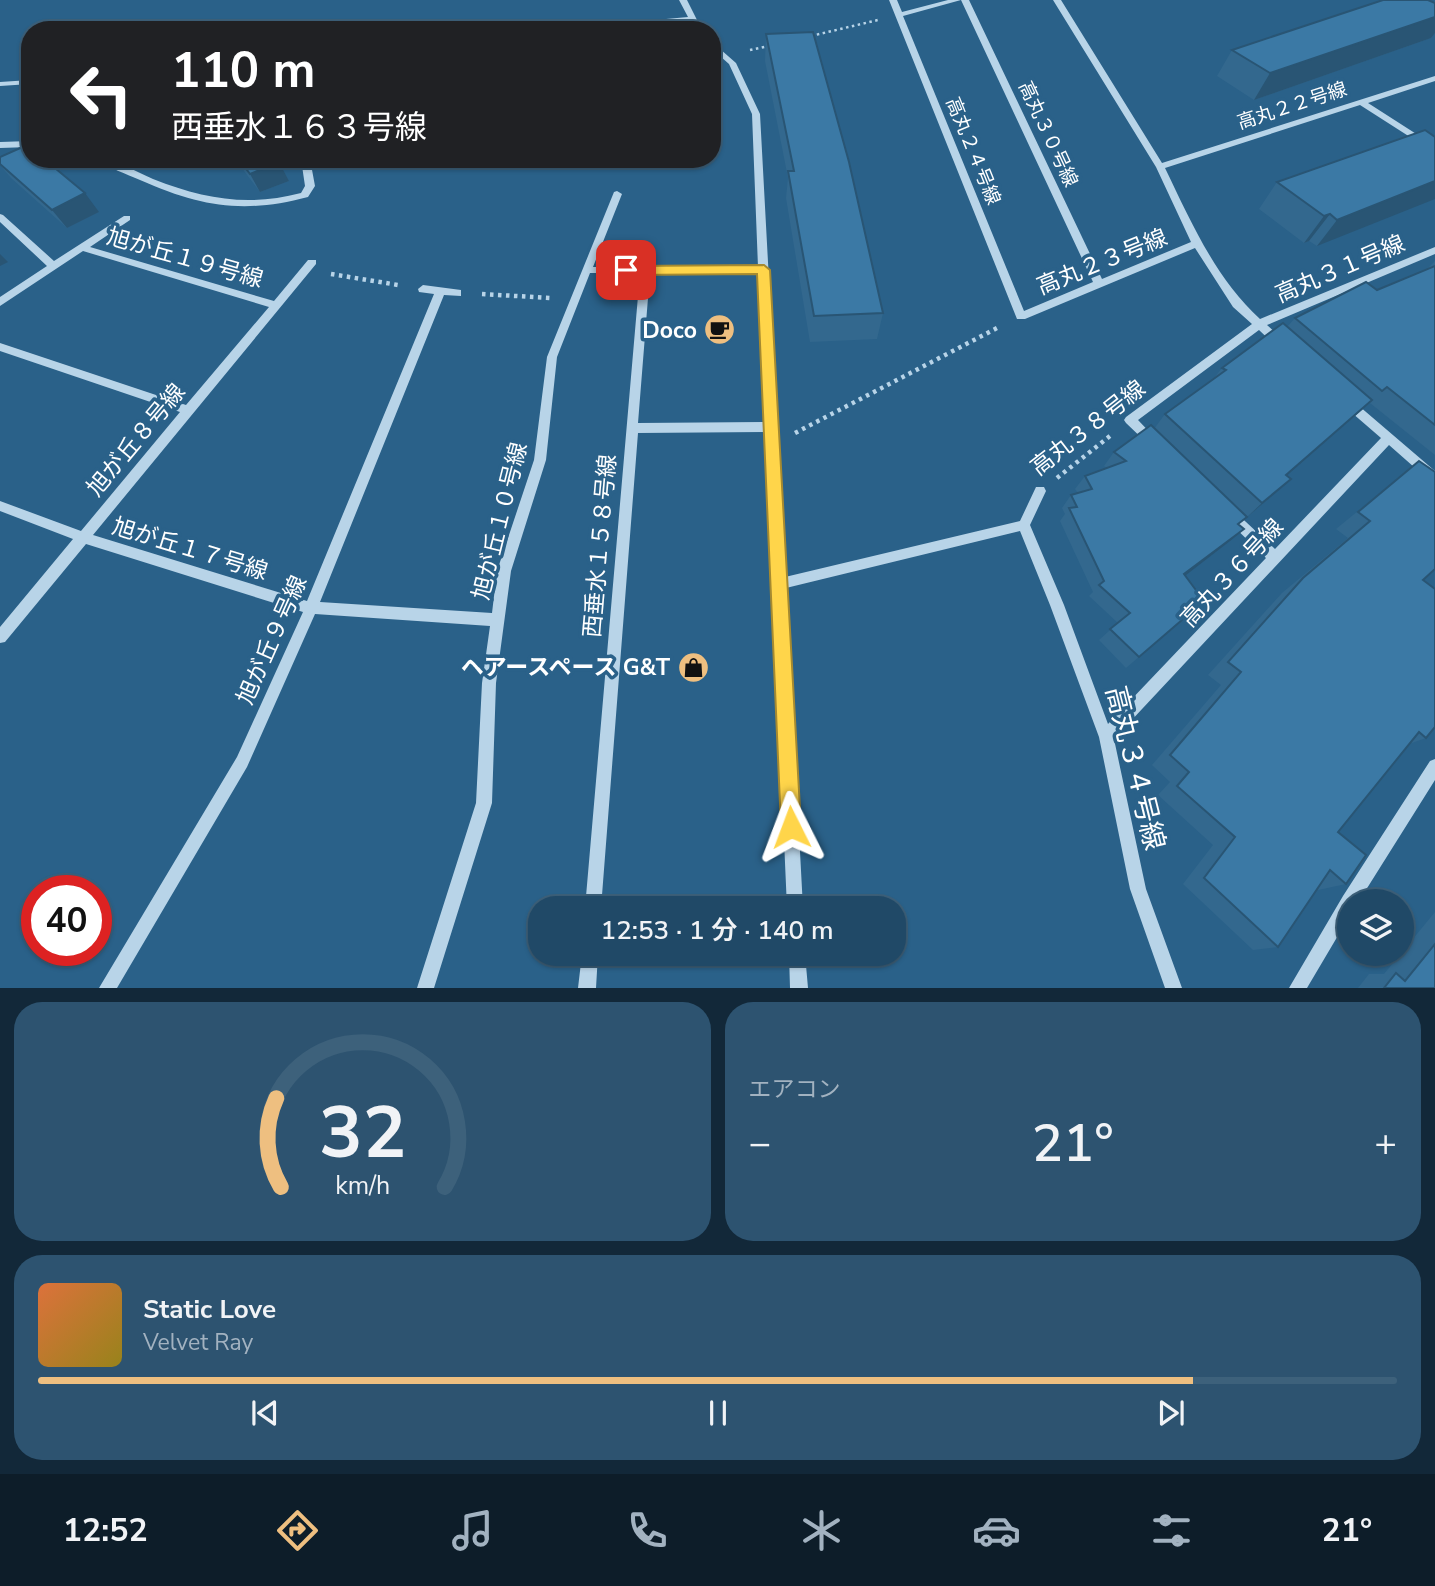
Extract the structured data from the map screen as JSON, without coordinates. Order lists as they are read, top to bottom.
{
  "streets": {
    "street": [
      "高丸２２号線",
      "高丸３０号線",
      "高丸２４号線",
      "旭が丘１９号線",
      "高丸２３号線",
      "高丸３１号線",
      "高丸３８号線",
      "旭が丘８号線",
      "旭が丘１０号線",
      "西垂水１５８号線",
      "旭が丘１７号線",
      "高丸３６号線",
      "旭が丘９号線",
      "高丸３４号線"
    ]
  },
  "crossings": [
    ["高丸２２号線", "高丸２３号線"],
    ["高丸３０号線", "高丸２３号線"],
    ["高丸２４号線", "高丸２３号線"],
    ["旭が丘１９号線", "旭が丘８号線"],
    ["高丸３１号線", "高丸３８号線"],
    ["高丸３８号線", "高丸３４号線"],
    ["旭が丘８号線", "旭が丘１７号線"],
    ["旭が丘１０号線", "旭が丘１７号線"],
    ["旭が丘１７号線", "旭が丘９号線"],
    ["高丸３６号線", "高丸３４号線"]
  ],
  "places": {
    "cafe": ["Doco"],
    "shop": ["ヘアースペース G&T"]
  },
  "page": {
    "turn": ["110 m", "西垂水１６３号線"],
    "limit": "40",
    "trip": "12:53 · 1 分 · 140 m",
    "tile": "エアコン",
    "heat": ["−", "21°", "+"],
    "song": ["Static Love", "Velvet Ray"],
    "tabs": ["12:52", "21°"],
    "gauge": ["32", "km/h"]
  }
}
